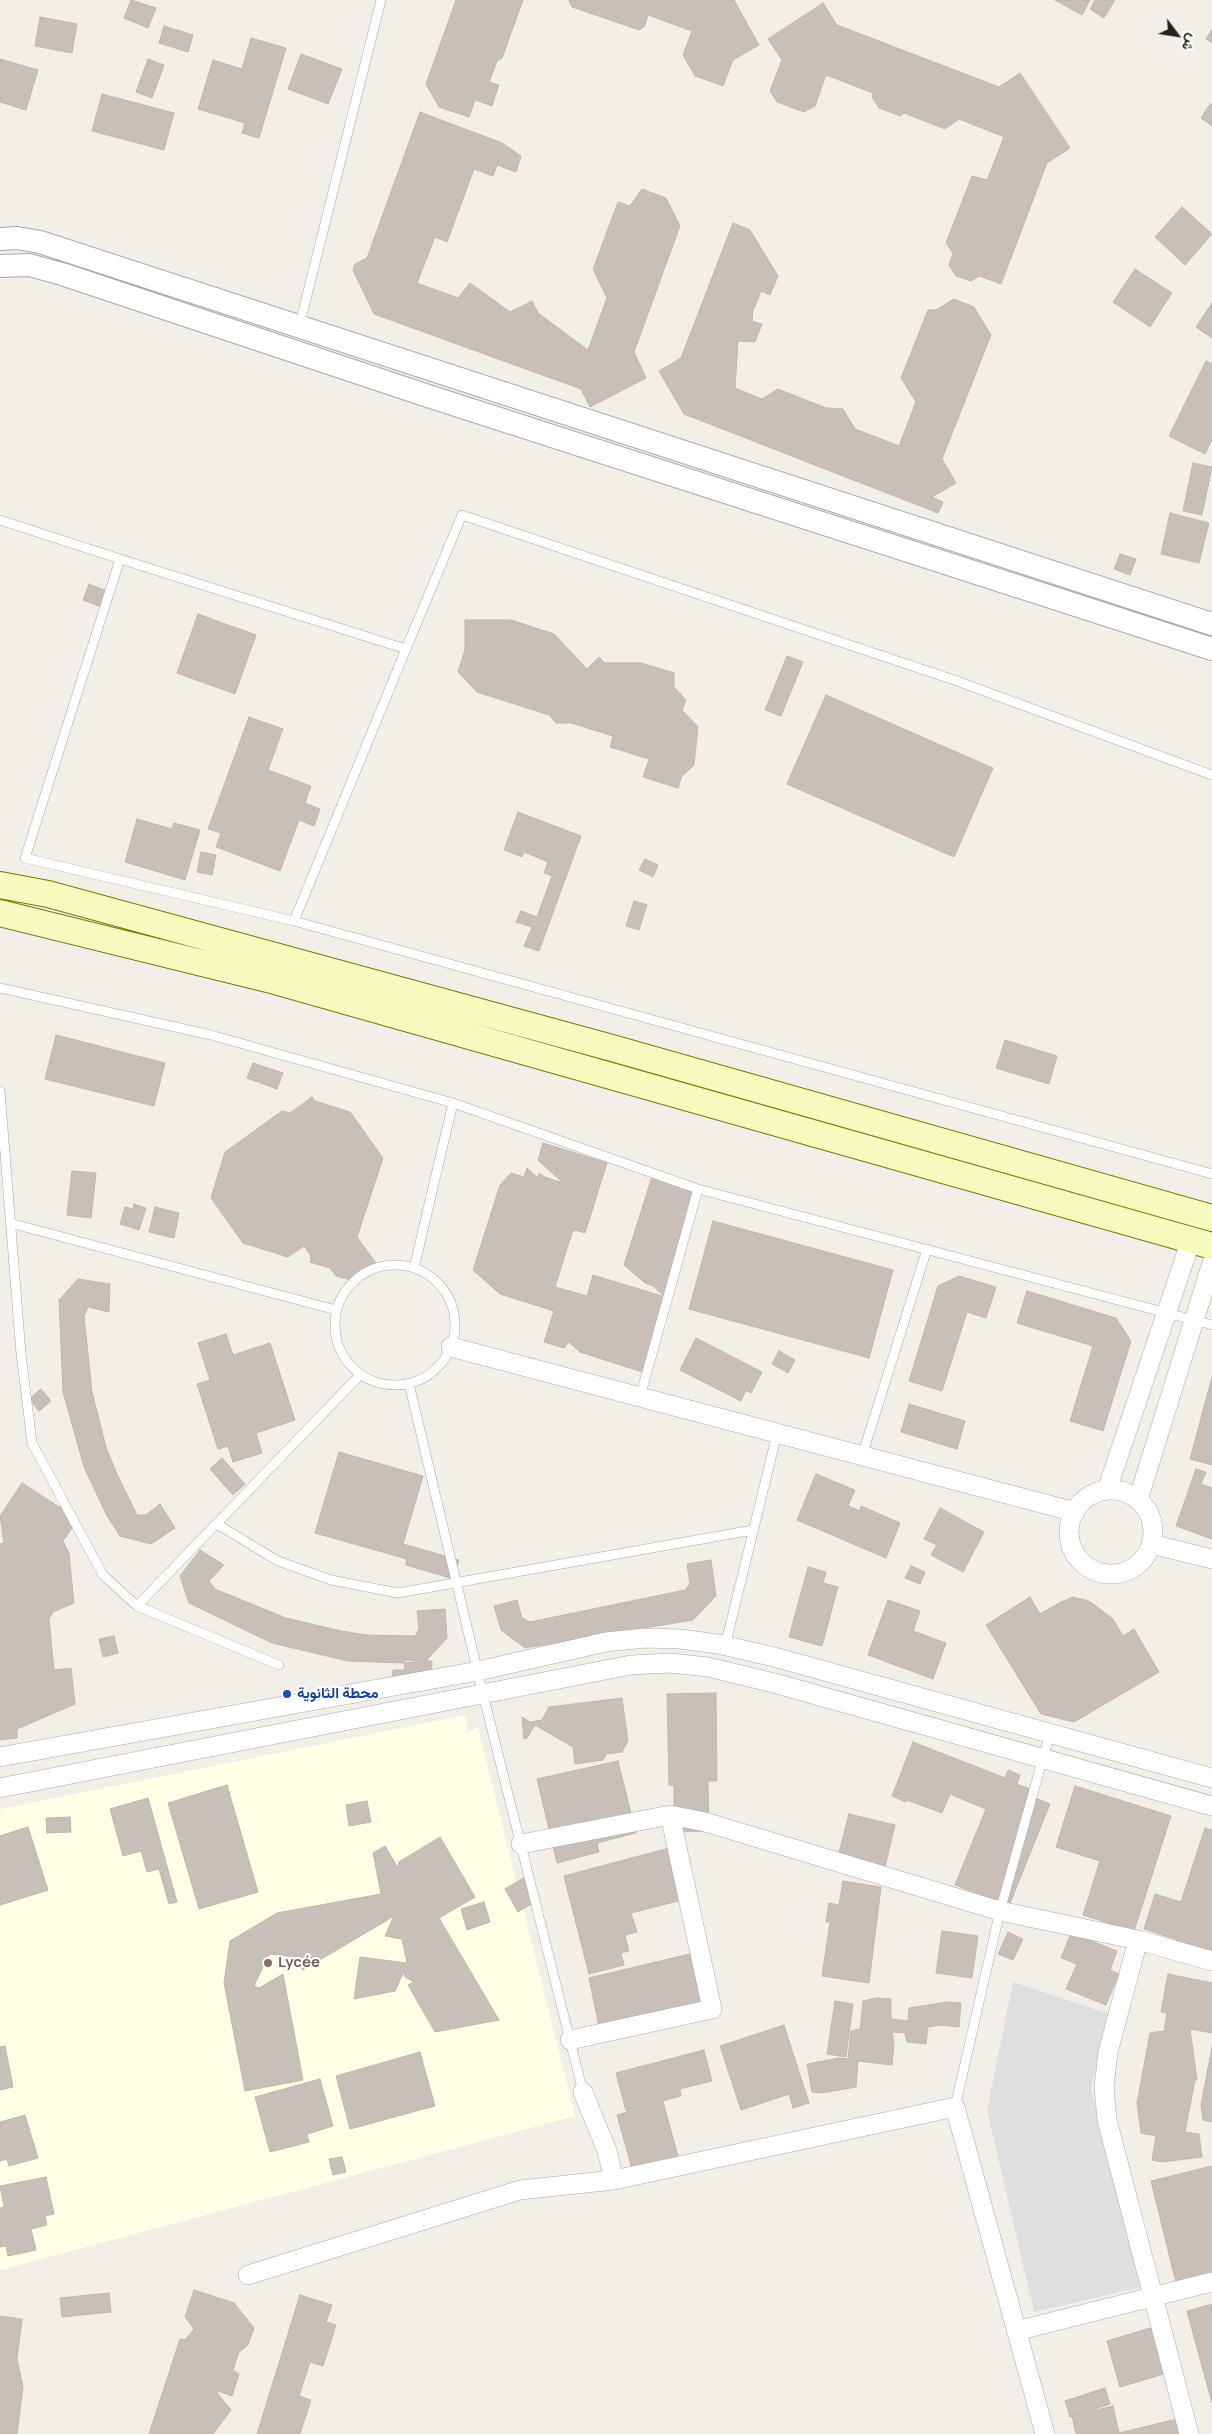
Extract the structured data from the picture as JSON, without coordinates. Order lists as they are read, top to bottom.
{
  "places": ["محطة الثانوية", "Lycée"],
  "north": "bottom right"
}
